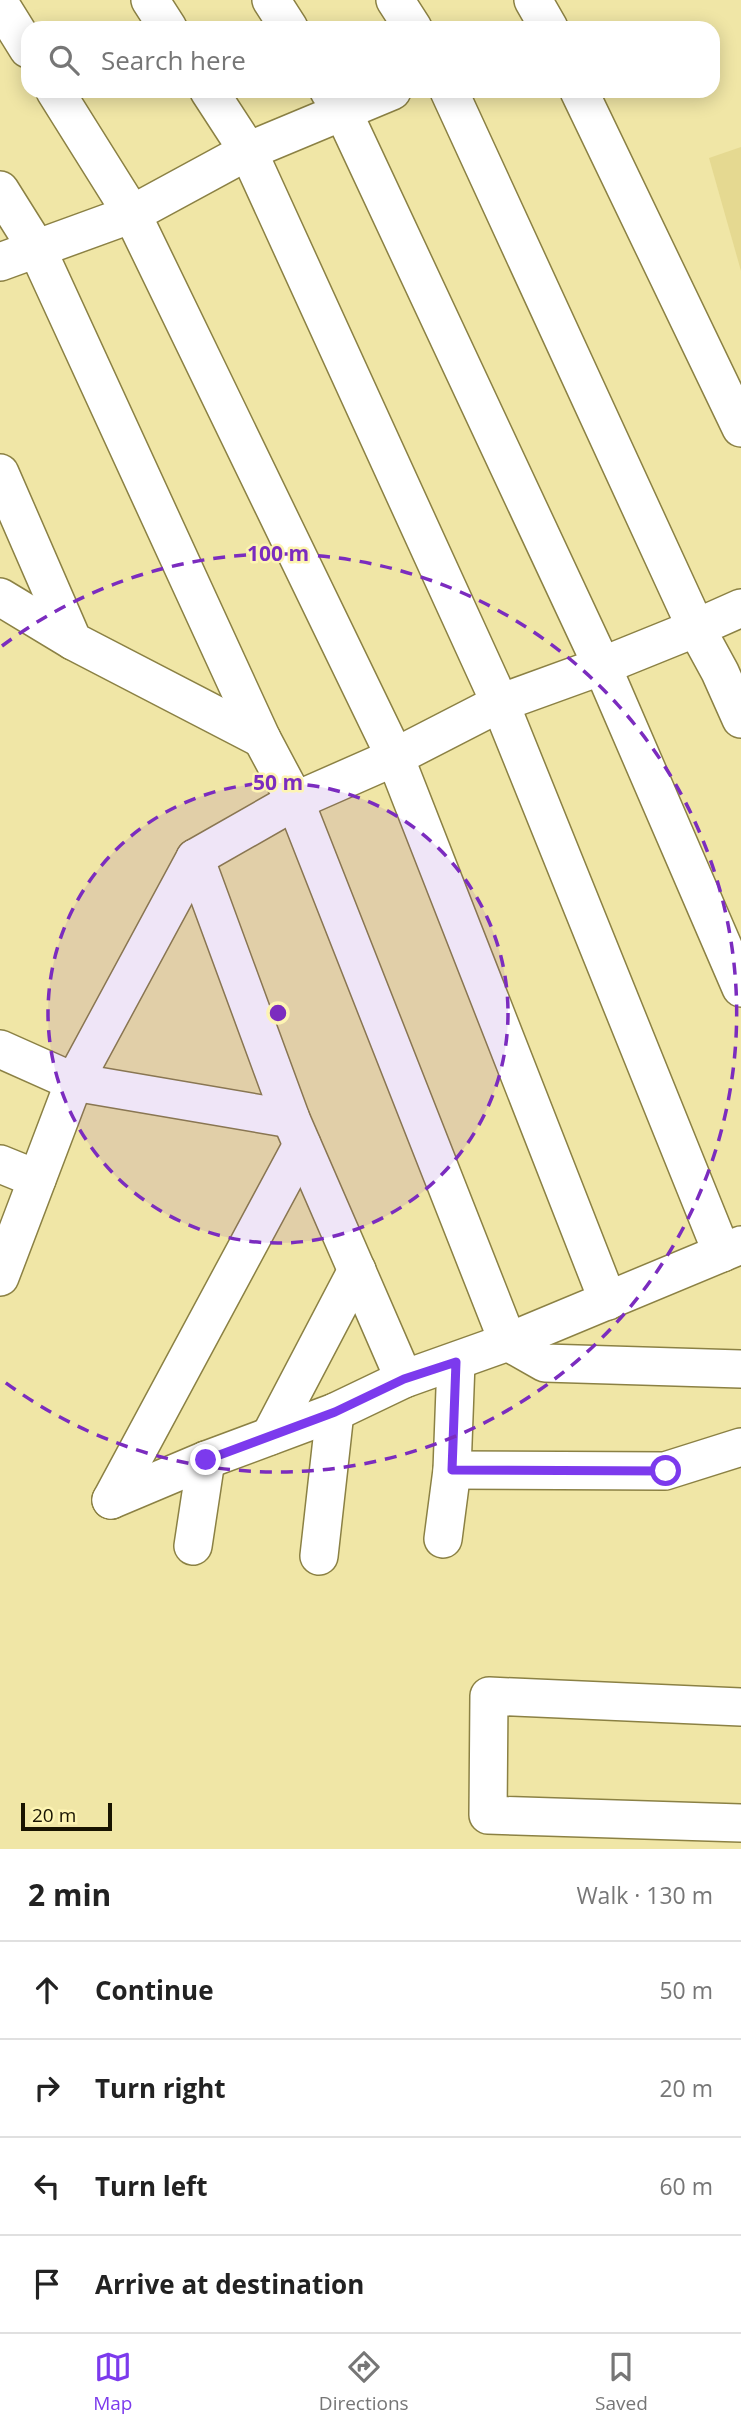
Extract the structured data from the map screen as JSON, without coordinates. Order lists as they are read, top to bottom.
{
  "scale_bar": "20 m",
  "page": {
    "search": "Search here",
    "scale": "20 m",
    "heading": ["2 min", "Walk · 130 m"],
    "list": [
      ["Continue", "50 m"],
      ["Turn right", "20 m"],
      ["Turn left", "60 m"],
      "Arrive at destination"
    ],
    "nav": ["Map", "Directions", "Saved"]
  },
  "rings": ["100 m", "50 m"]
}
